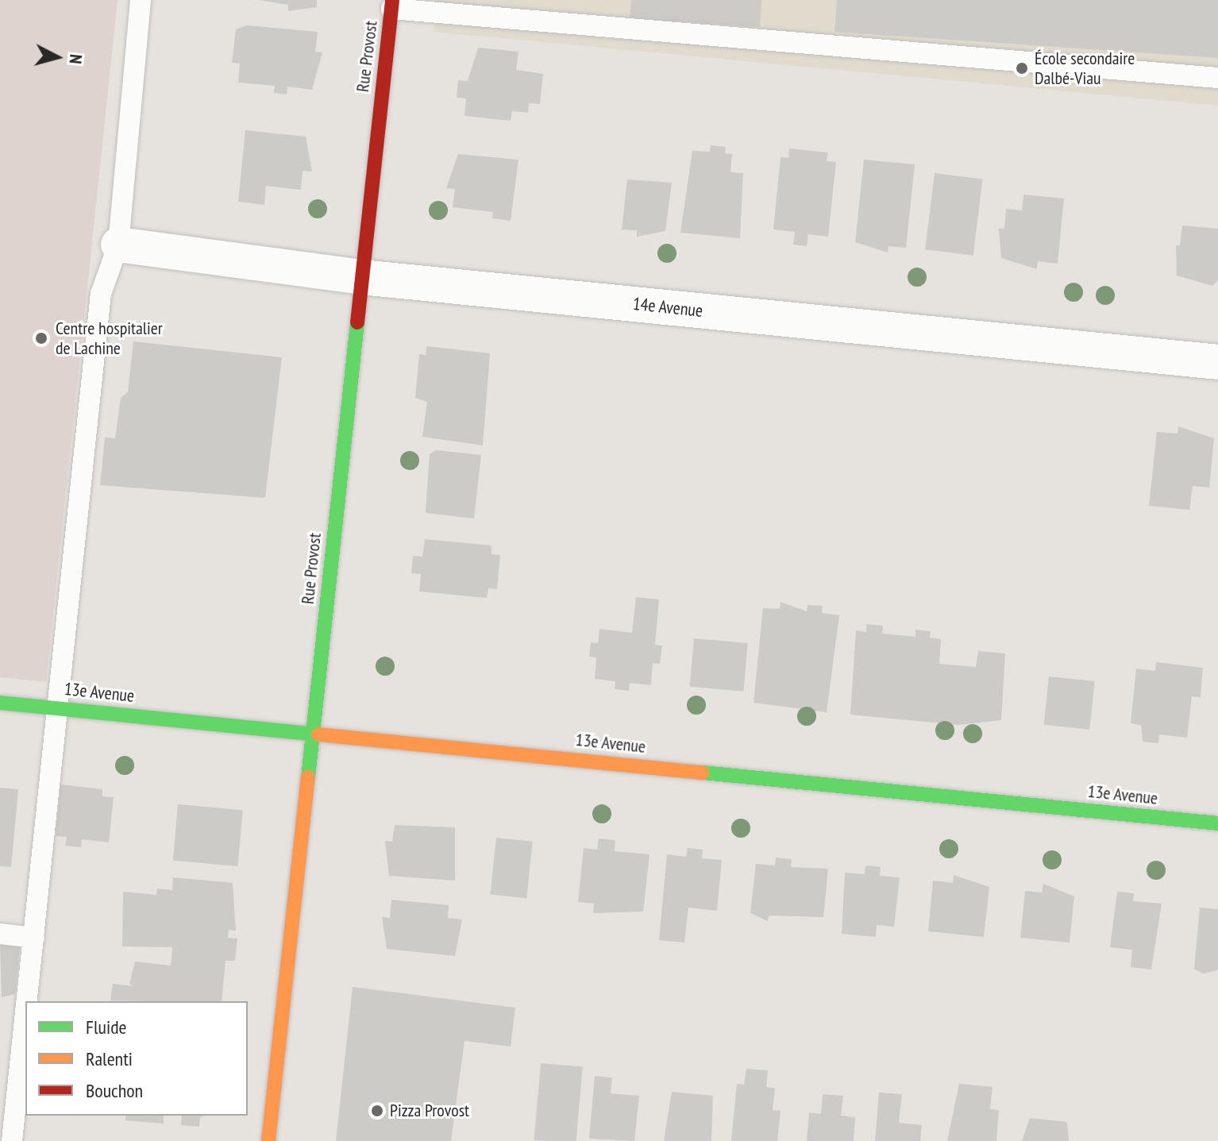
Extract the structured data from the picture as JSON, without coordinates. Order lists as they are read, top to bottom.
{
  "streets": {
    "street": ["Rue Provost", "14e Avenue", "13e Avenue"]
  },
  "crossings": [
    ["Rue Provost", "14e Avenue"],
    ["Rue Provost", "13e Avenue"]
  ],
  "places": ["École secondaire Dalbé-Viau", "Centre hospitalier de Lachine", "Pizza Provost"],
  "legend": ["Fluide", "Ralenti", "Bouchon"],
  "north": "right"
}
